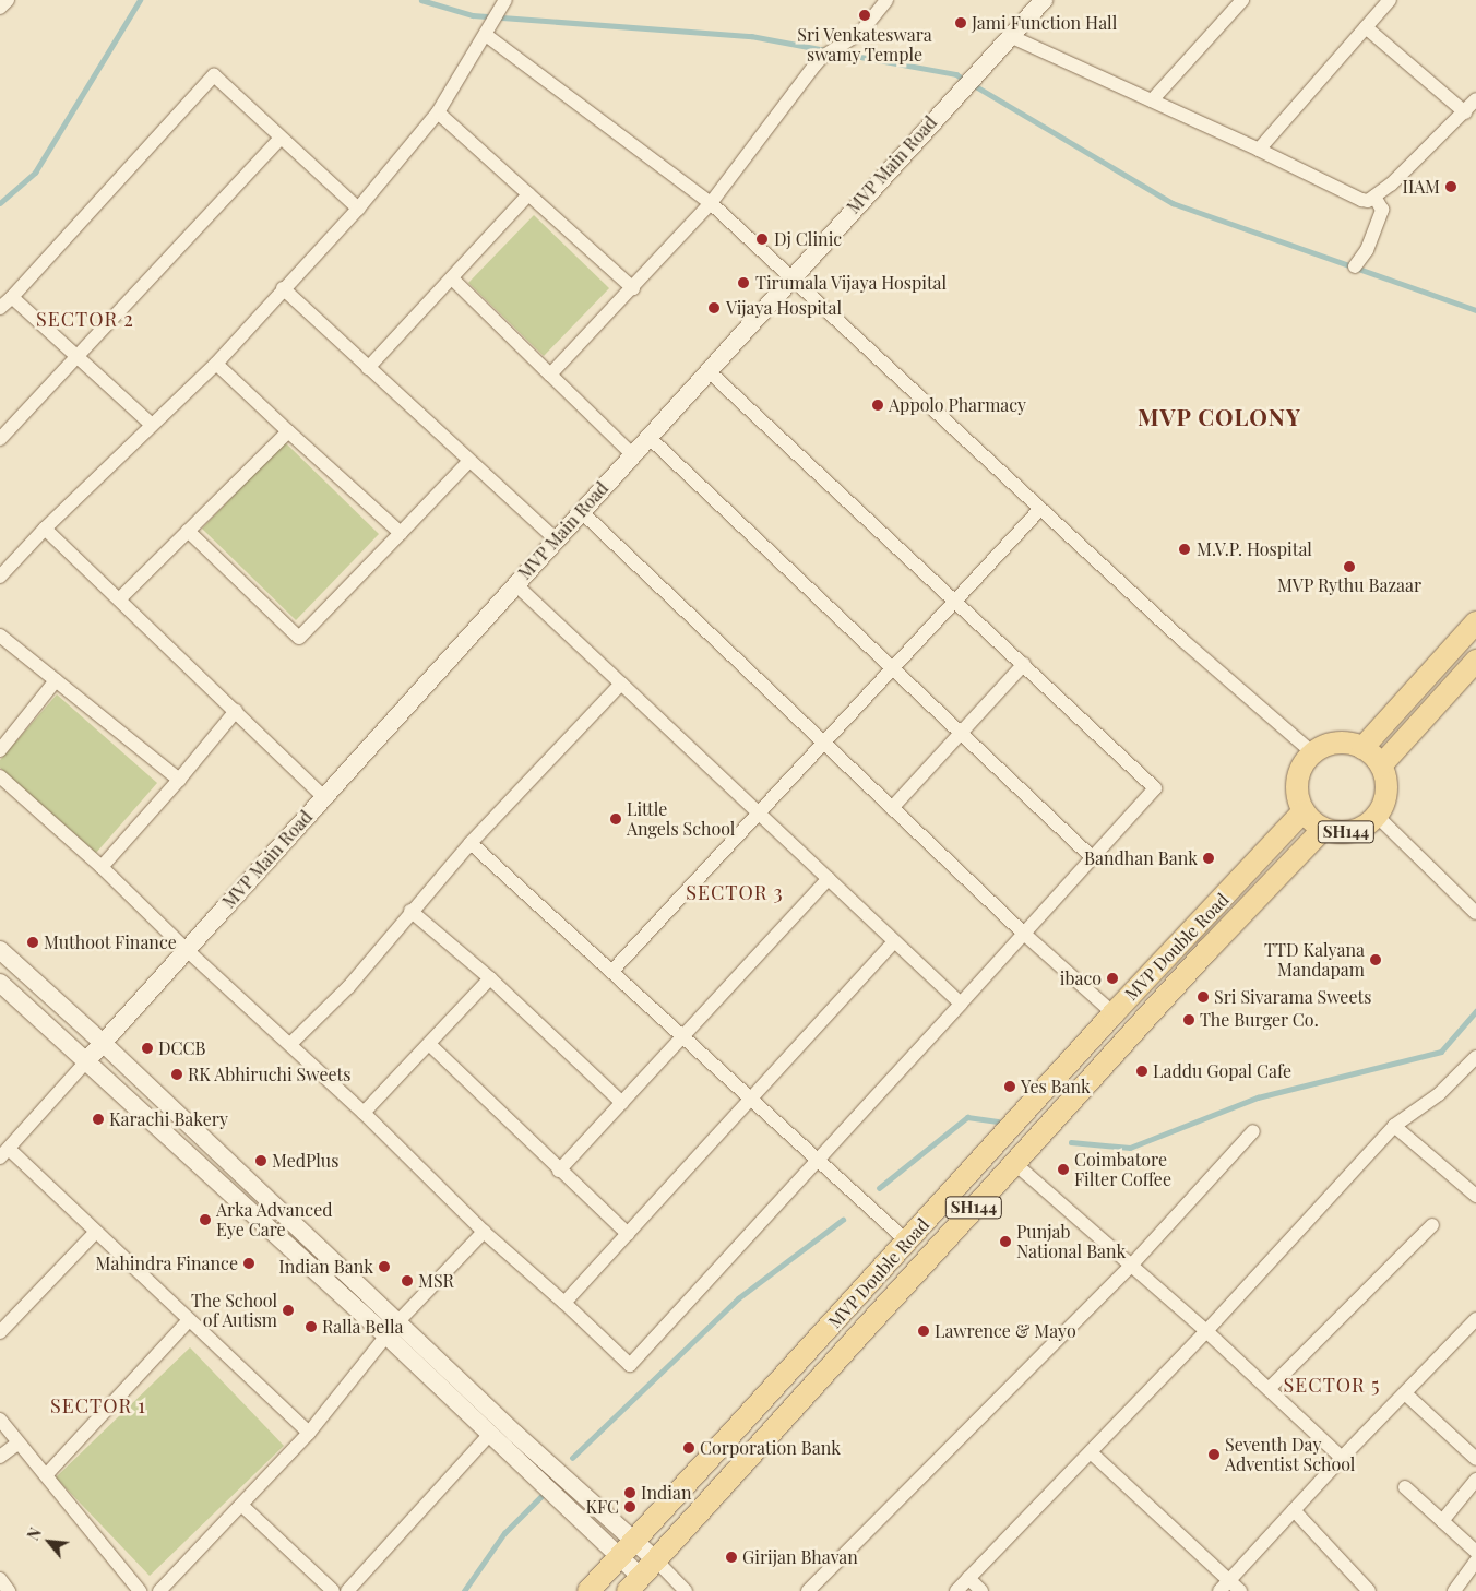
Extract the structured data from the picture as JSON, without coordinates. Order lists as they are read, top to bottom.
{
  "streets": {
    "main road": ["SH144", "MVP Double Road"],
    "street": ["MVP Main Road"]
  },
  "crossings": [
    ["SH144", "MVP Double Road"]
  ],
  "districts": [
    "SECTOR 2",
    "MVP COLONY",
    "SECTOR 3",
    "SECTOR 5",
    "SECTOR 1"
  ],
  "places": [
    "Sri Venkateswara swamy Temple",
    "Jami Function Hall",
    "IIAM",
    "Dj Clinic",
    "Tirumala Vijaya Hospital",
    "Vijaya Hospital",
    "Appolo Pharmacy",
    "M.V.P. Hospital",
    "MVP Rythu Bazaar",
    "Little Angels School",
    "Bandhan Bank",
    "Muthoot Finance",
    "TTD Kalyana Mandapam",
    "ibaco",
    "Sri Sivarama Sweets",
    "The Burger Co.",
    "DCCB",
    "Laddu Gopal Cafe",
    "RK Abhiruchi Sweets",
    "Yes Bank",
    "Karachi Bakery",
    "MedPlus",
    "Coimbatore Filter Coffee",
    "Arka Advanced Eye Care",
    "Punjab National Bank",
    "Mahindra Finance",
    "Indian Bank",
    "MSR",
    "The School of Autism",
    "Ralla Bella",
    "Lawrence & Mayo",
    "Corporation Bank",
    "Seventh Day Adventist School",
    "Indian",
    "KFC",
    "Girijan Bhavan"
  ],
  "north": "top left"
}
